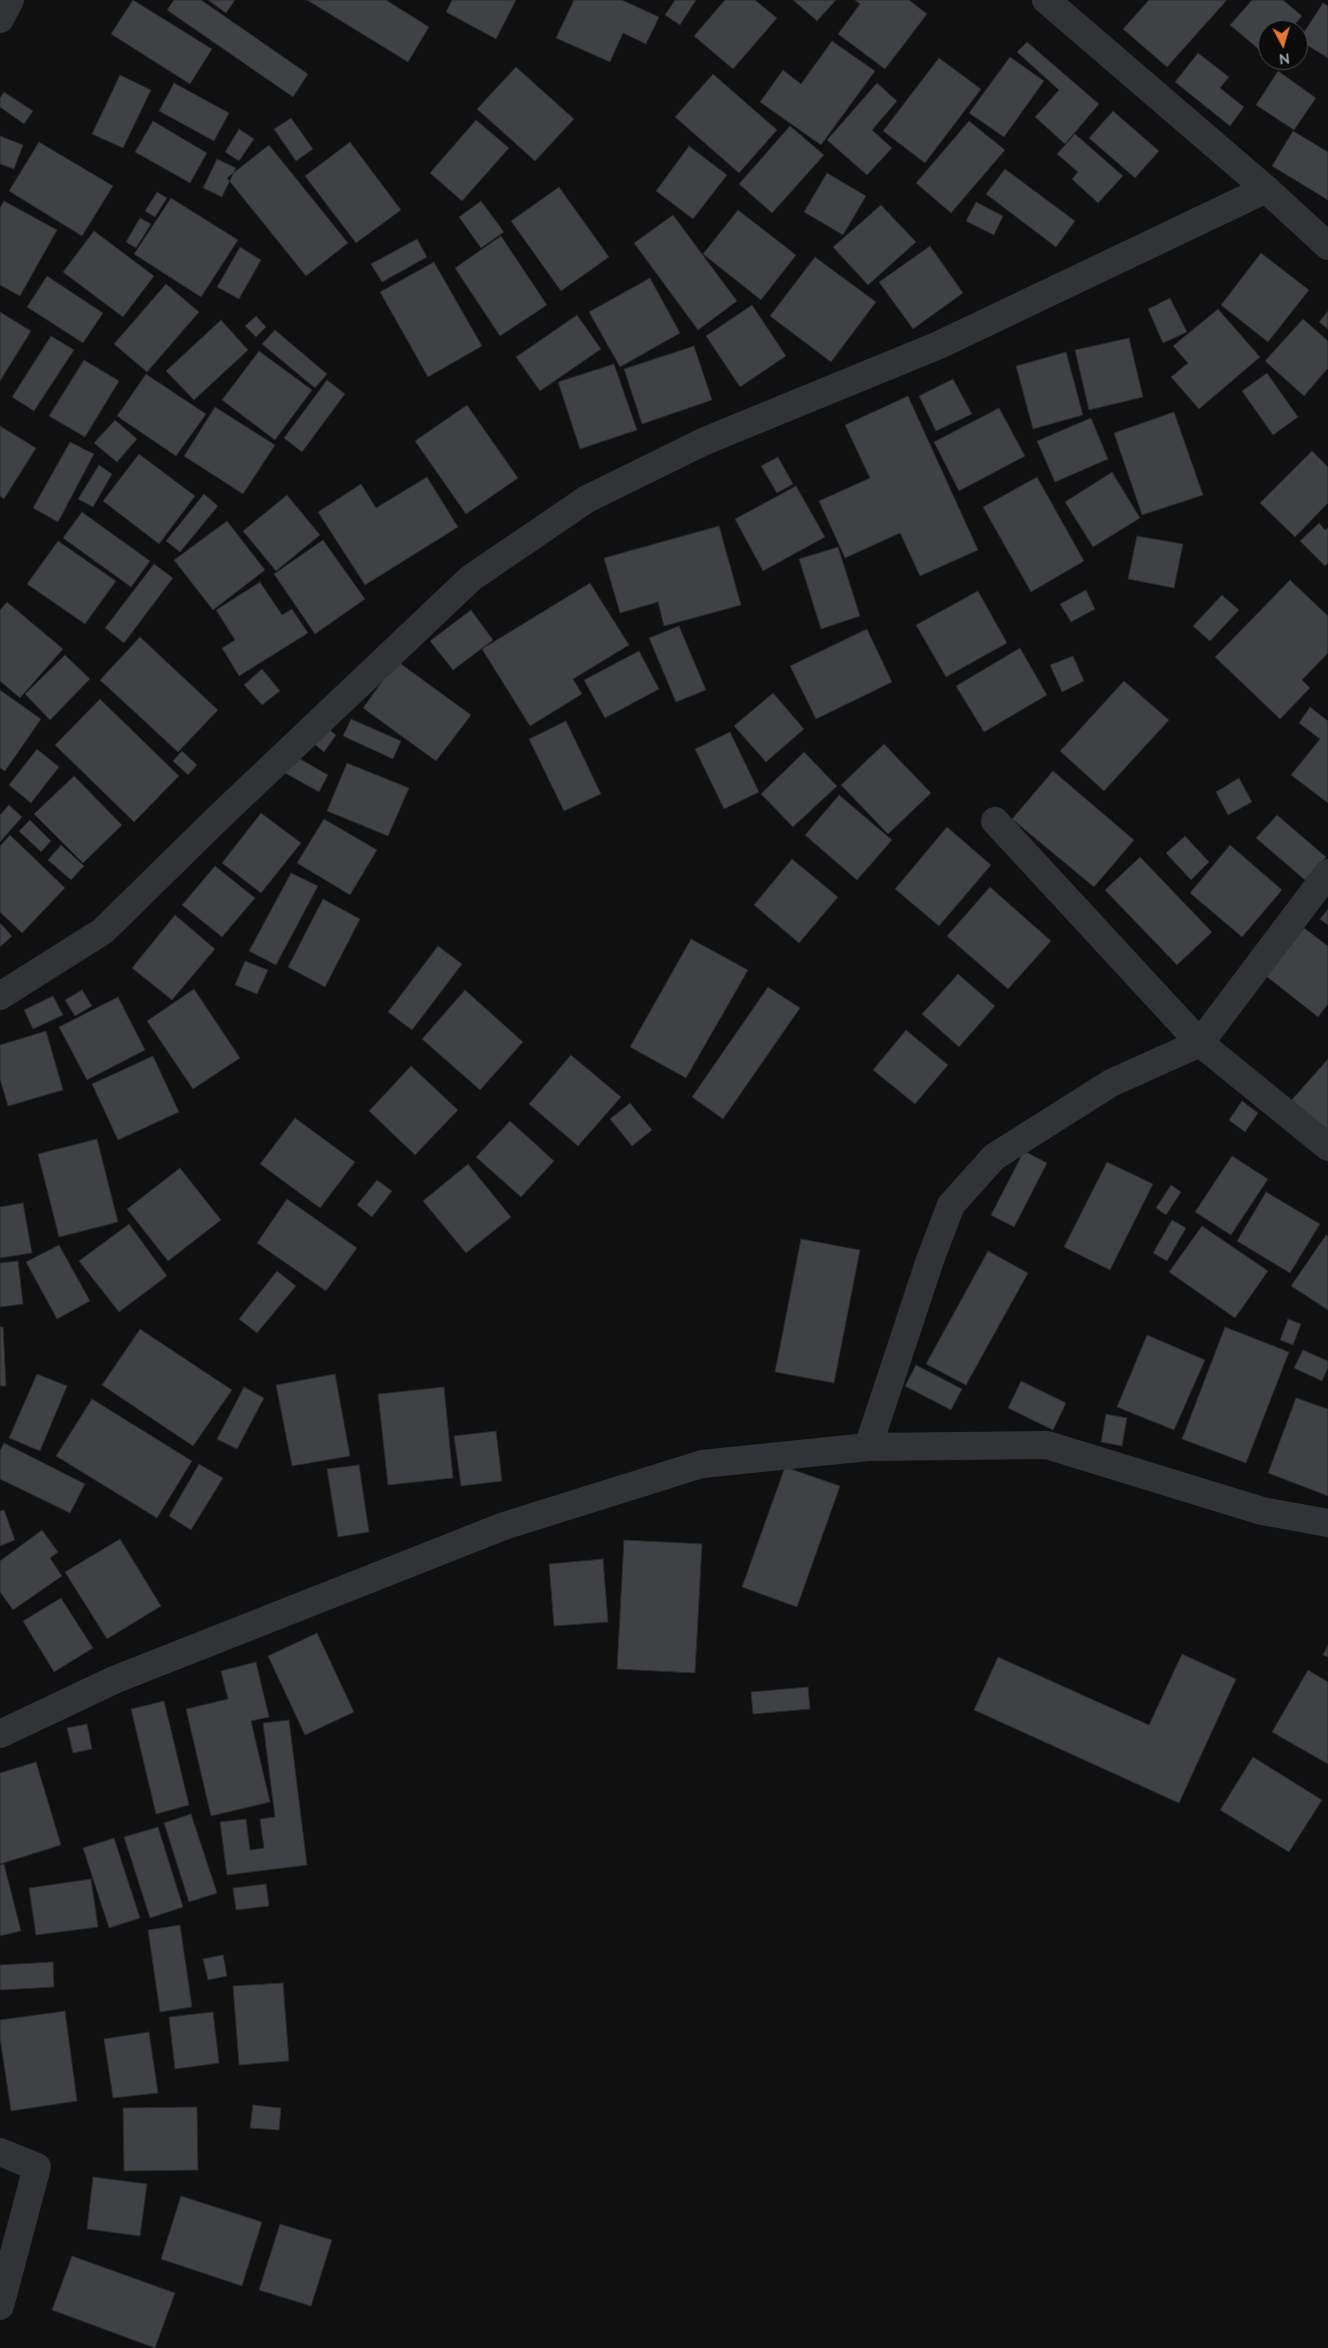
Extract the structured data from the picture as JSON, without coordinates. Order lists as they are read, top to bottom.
{
  "north": "bottom"
}
